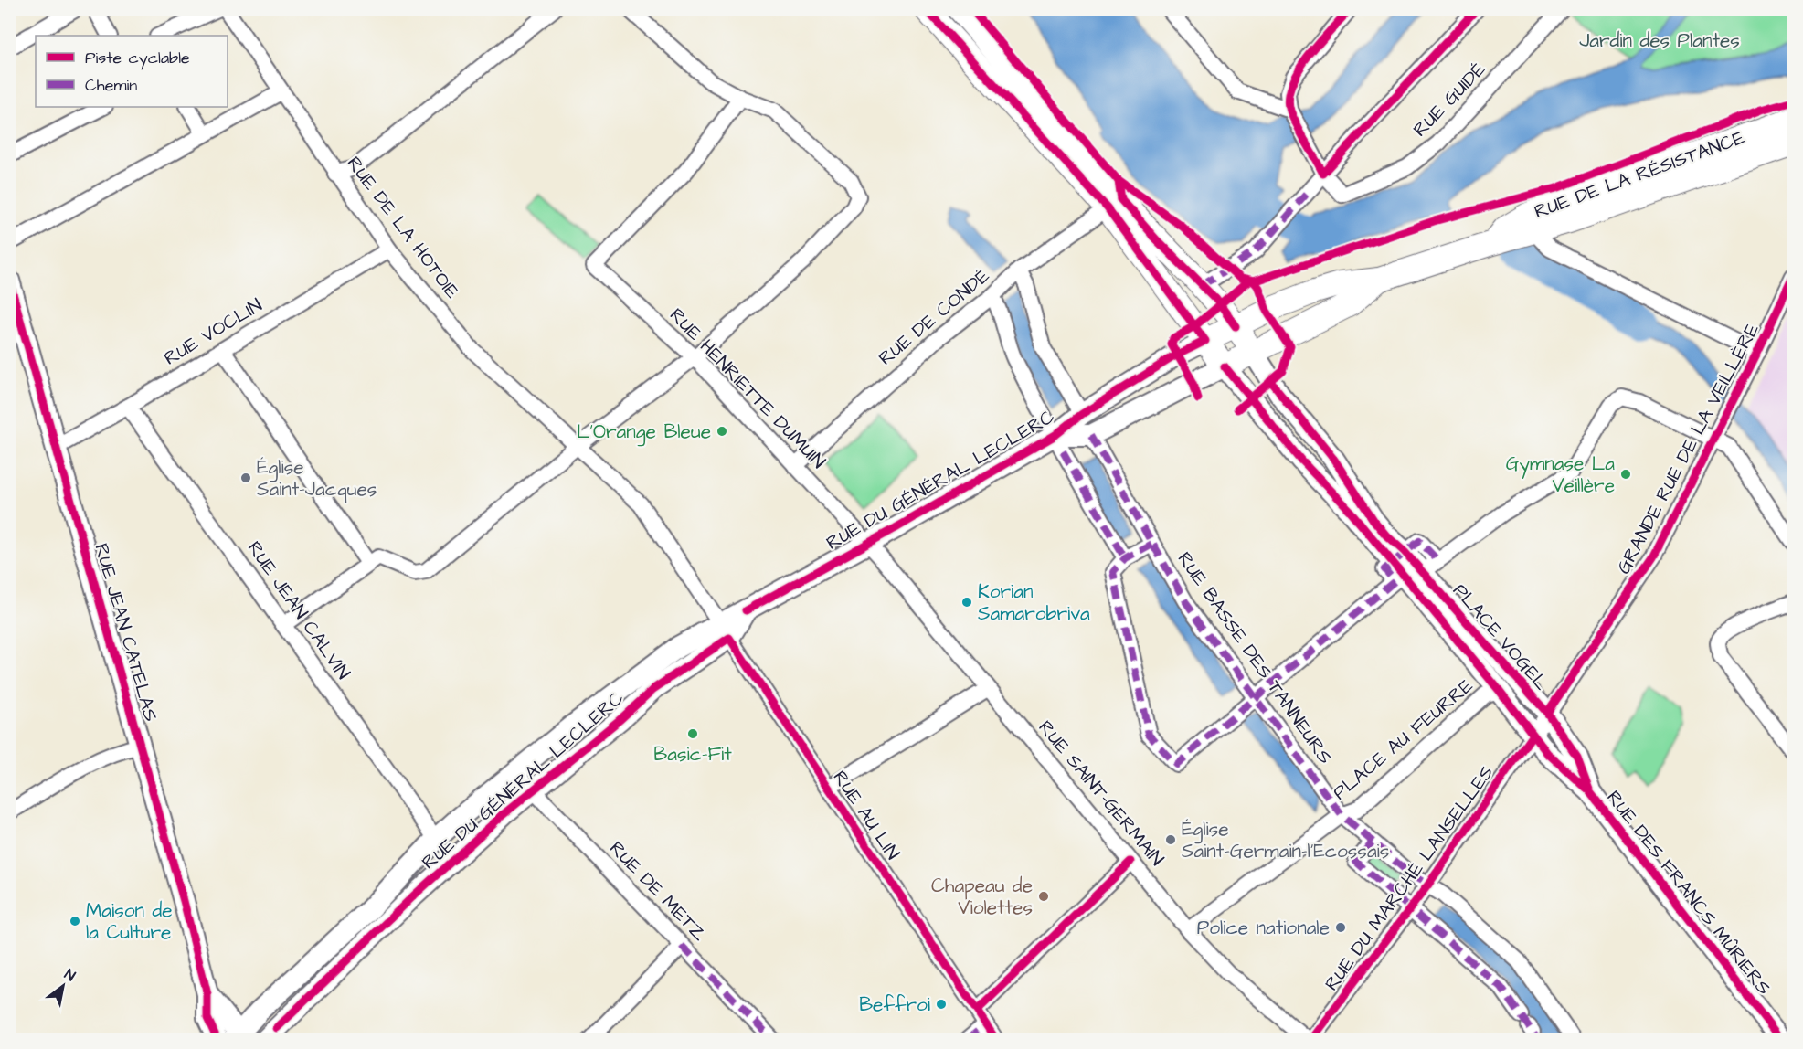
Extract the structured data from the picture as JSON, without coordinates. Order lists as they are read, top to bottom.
{
  "streets": {
    "main road": [
      "RUE DE LA RÉSISTANCE",
      "RUE DU GÉNÉRAL LECLERC",
      "RUE JEAN CATELAS",
      "PLACE VOGEL",
      "RUE DES FRANCS MÛRIERS"
    ],
    "street": [
      "RUE GUIDÉ",
      "RUE DE LA HOTOIE",
      "RUE DE CONDÉ",
      "RUE VOCLIN",
      "RUE HENRIETTE DUMUIN",
      "GRANDE RUE DE LA VEILLÈRE",
      "RUE JEAN CALVIN",
      "RUE BASSE DES TANNEURS",
      "PLACE AU FEURRE",
      "RUE SAINT-GERMAIN",
      "RUE AU LIN",
      "RUE DU MARCHÉ LANSELLES",
      "RUE DE METZ"
    ]
  },
  "crossings": [
    ["RUE DE LA RÉSISTANCE", "RUE DU GÉNÉRAL LECLERC"],
    ["RUE DE LA RÉSISTANCE", "PLACE VOGEL"],
    ["RUE DE LA HOTOIE", "RUE VOCLIN"],
    ["RUE DE LA HOTOIE", "RUE DU GÉNÉRAL LECLERC"],
    ["RUE DE LA HOTOIE", "RUE AU LIN"],
    ["RUE DE CONDÉ", "RUE HENRIETTE DUMUIN"],
    ["RUE VOCLIN", "RUE JEAN CALVIN"],
    ["RUE VOCLIN", "RUE JEAN CATELAS"],
    ["RUE HENRIETTE DUMUIN", "RUE DU GÉNÉRAL LECLERC"],
    ["RUE HENRIETTE DUMUIN", "RUE SAINT-GERMAIN"],
    ["GRANDE RUE DE LA VEILLÈRE", "PLACE VOGEL"],
    ["GRANDE RUE DE LA VEILLÈRE", "RUE DU MARCHÉ LANSELLES"],
    ["RUE DU GÉNÉRAL LECLERC", "RUE JEAN CALVIN"],
    ["RUE DU GÉNÉRAL LECLERC", "RUE SAINT-GERMAIN"],
    ["RUE DU GÉNÉRAL LECLERC", "RUE AU LIN"],
    ["RUE DU GÉNÉRAL LECLERC", "RUE DE METZ"],
    ["PLACE VOGEL", "PLACE AU FEURRE"],
    ["PLACE VOGEL", "RUE DU MARCHÉ LANSELLES"],
    ["PLACE VOGEL", "RUE DES FRANCS MÛRIERS"],
    ["RUE BASSE DES TANNEURS", "PLACE AU FEURRE"],
    ["PLACE AU FEURRE", "RUE DU MARCHÉ LANSELLES"],
    ["RUE SAINT-GERMAIN", "RUE DU MARCHÉ LANSELLES"]
  ],
  "parks": ["Jardin des Plantes"],
  "places": [
    "L'Orange Bleue",
    "Gymnase La Veillère",
    "Église Saint-Jacques",
    "Korian Samarobriva",
    "Basic-Fit",
    "Église Saint-Germain-l'Ecossais",
    "Chapeau de Violettes",
    "Maison de la Culture",
    "Police nationale",
    "Beffroi"
  ],
  "legend": ["Piste cyclable", "Chemin"],
  "north": "top right"
}
